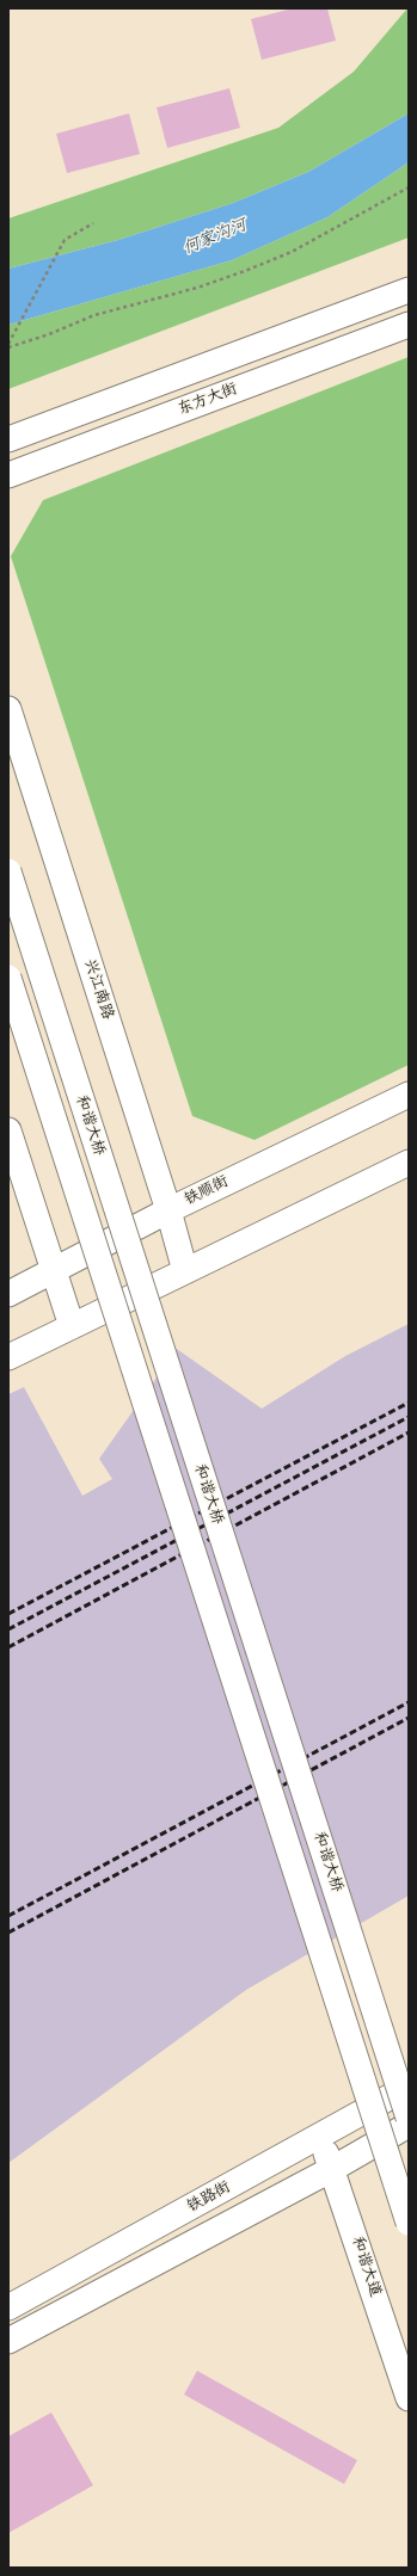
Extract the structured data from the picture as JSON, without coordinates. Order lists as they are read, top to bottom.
{
  "streets": {
    "main road": [
      "东方大街",
      "兴江南路",
      "和谐大桥",
      "铁顺街",
      "铁路街",
      "和谐大道"
    ]
  },
  "crossings": [
    ["兴江南路", "铁顺街"],
    ["铁路街", "和谐大道"]
  ],
  "water": ["何家沟河"]
}
